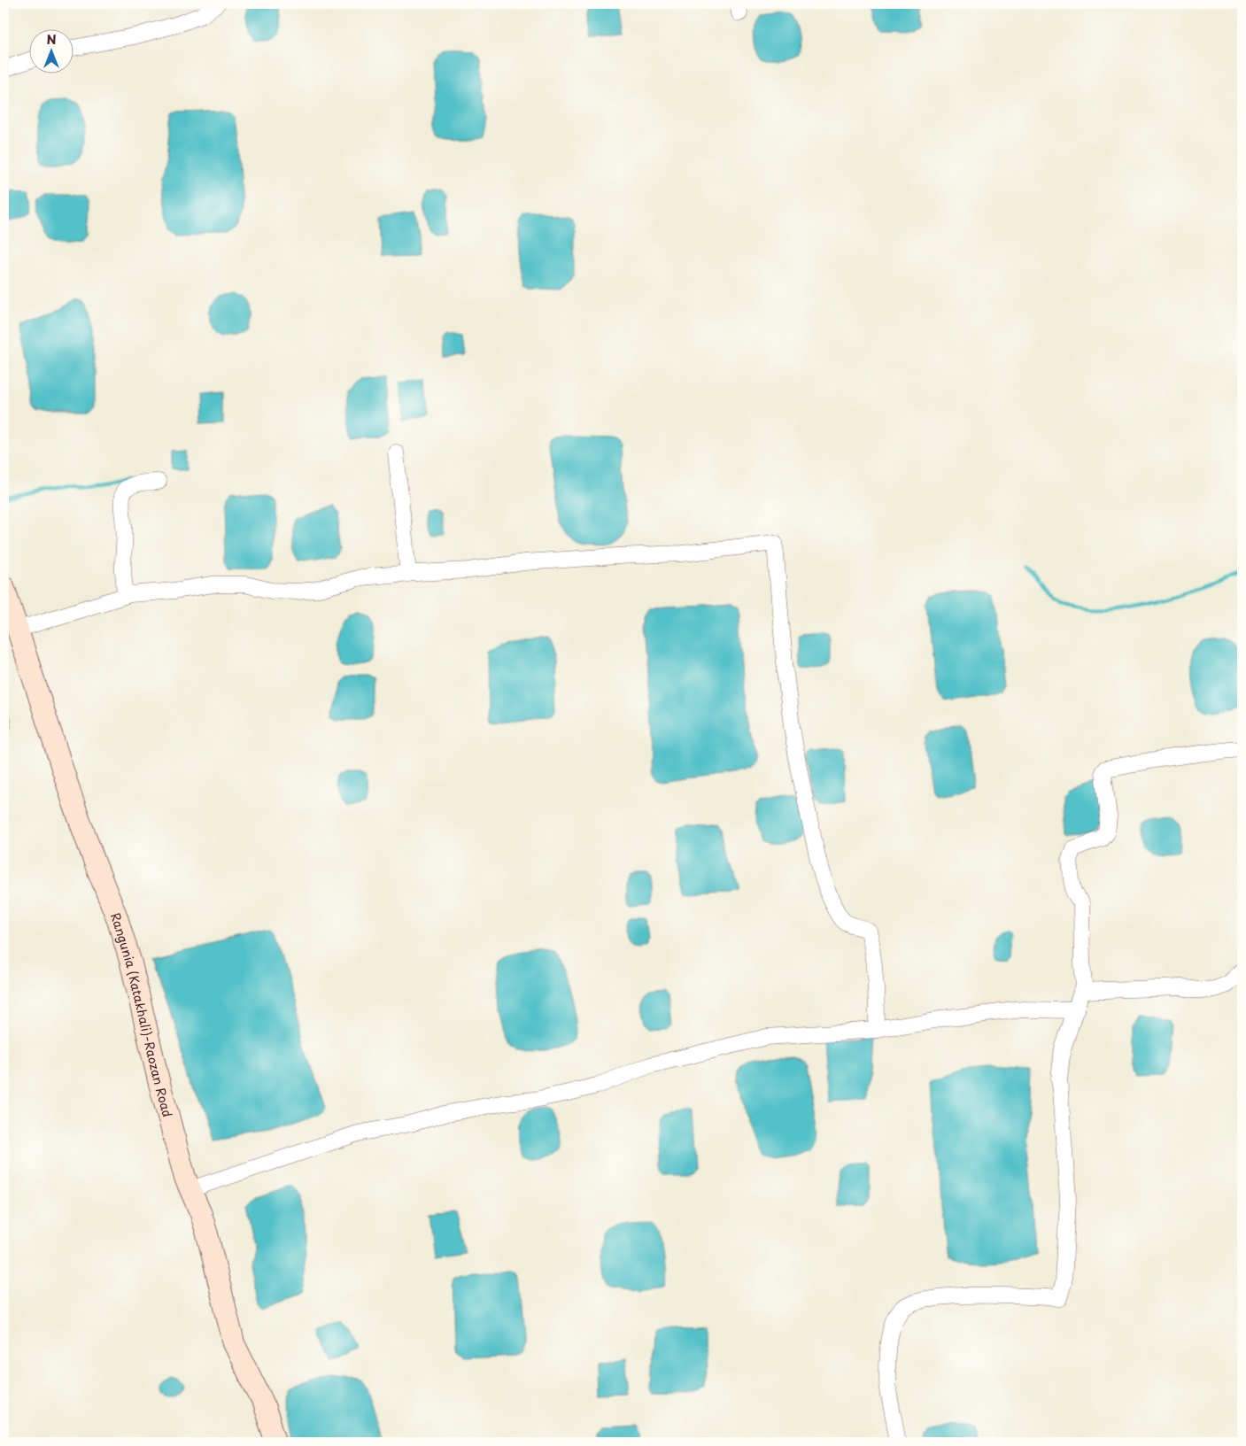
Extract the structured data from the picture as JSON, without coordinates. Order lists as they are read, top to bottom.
{
  "streets": {
    "main road": ["Rangunia (Katakhali)-Raozan Road"]
  },
  "north": "top"
}
